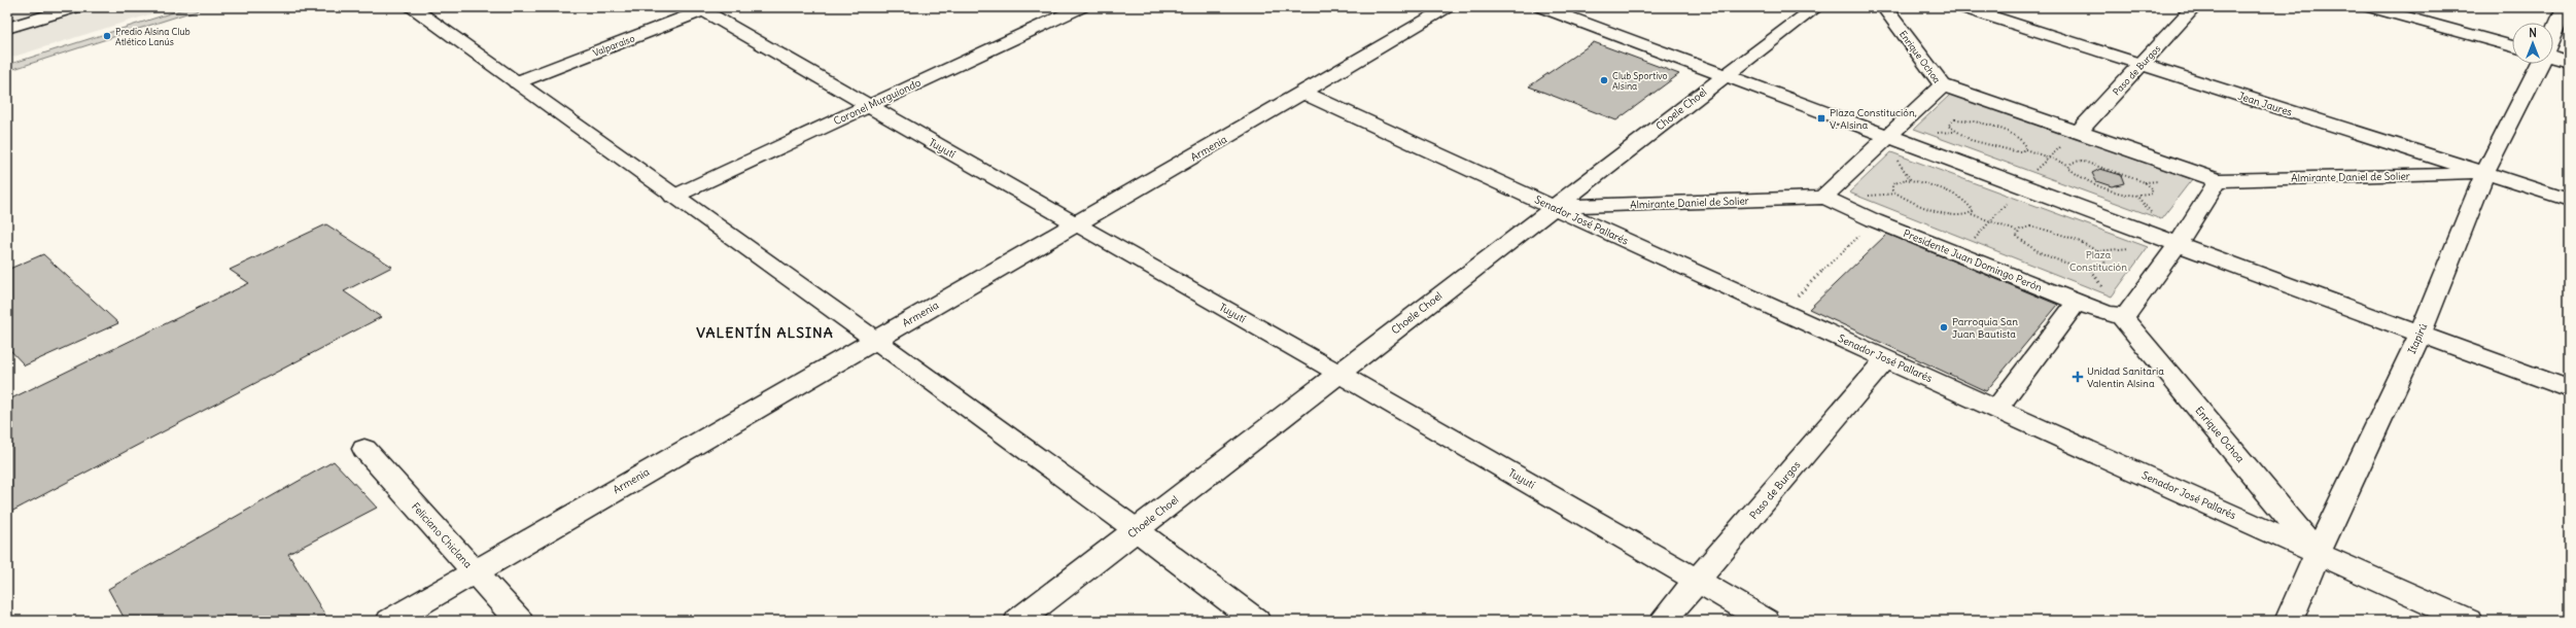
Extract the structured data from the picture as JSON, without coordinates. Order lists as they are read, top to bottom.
{
  "streets": {
    "street": [
      "Valparaíso",
      "Enrique Ochoa",
      "Paso de Burgos",
      "Coronel Murguiondo",
      "Jean Jaures",
      "Choele Choel",
      "Tuyutí",
      "Armenia",
      "Almirante Daniel de Solier",
      "Senador José Pallarés",
      "Presidente Juan Domingo Perón",
      "Itapirú",
      "Feliciano Chiclana"
    ]
  },
  "crossings": [
    ["Valparaíso", "Tuyutí"],
    ["Enrique Ochoa", "Senador José Pallarés"],
    ["Enrique Ochoa", "Presidente Juan Domingo Perón"],
    ["Enrique Ochoa", "Itapirú"],
    ["Paso de Burgos", "Jean Jaures"],
    ["Paso de Burgos", "Tuyutí"],
    ["Paso de Burgos", "Senador José Pallarés"],
    ["Coronel Murguiondo", "Tuyutí"],
    ["Jean Jaures", "Almirante Daniel de Solier"],
    ["Jean Jaures", "Itapirú"],
    ["Choele Choel", "Tuyutí"],
    ["Choele Choel", "Almirante Daniel de Solier"],
    ["Choele Choel", "Senador José Pallarés"],
    ["Tuyutí", "Armenia"],
    ["Armenia", "Senador José Pallarés"],
    ["Armenia", "Feliciano Chiclana"],
    ["Almirante Daniel de Solier", "Senador José Pallarés"],
    ["Almirante Daniel de Solier", "Presidente Juan Domingo Perón"],
    ["Almirante Daniel de Solier", "Itapirú"],
    ["Senador José Pallarés", "Itapirú"]
  ],
  "districts": ["VALENTÍN ALSINA"],
  "parks": ["Plaza Constitución"],
  "places": {
    "other": ["Predio Alsina Club Atlético Lanús", "Club Sportivo Alsina", "Parroquia San Juan Bautista"],
    "transit": ["Plaza Constitución, V. Alsina"],
    "health": ["Unidad Sanitaria Valentin Alsina"]
  },
  "north": "top"
}
